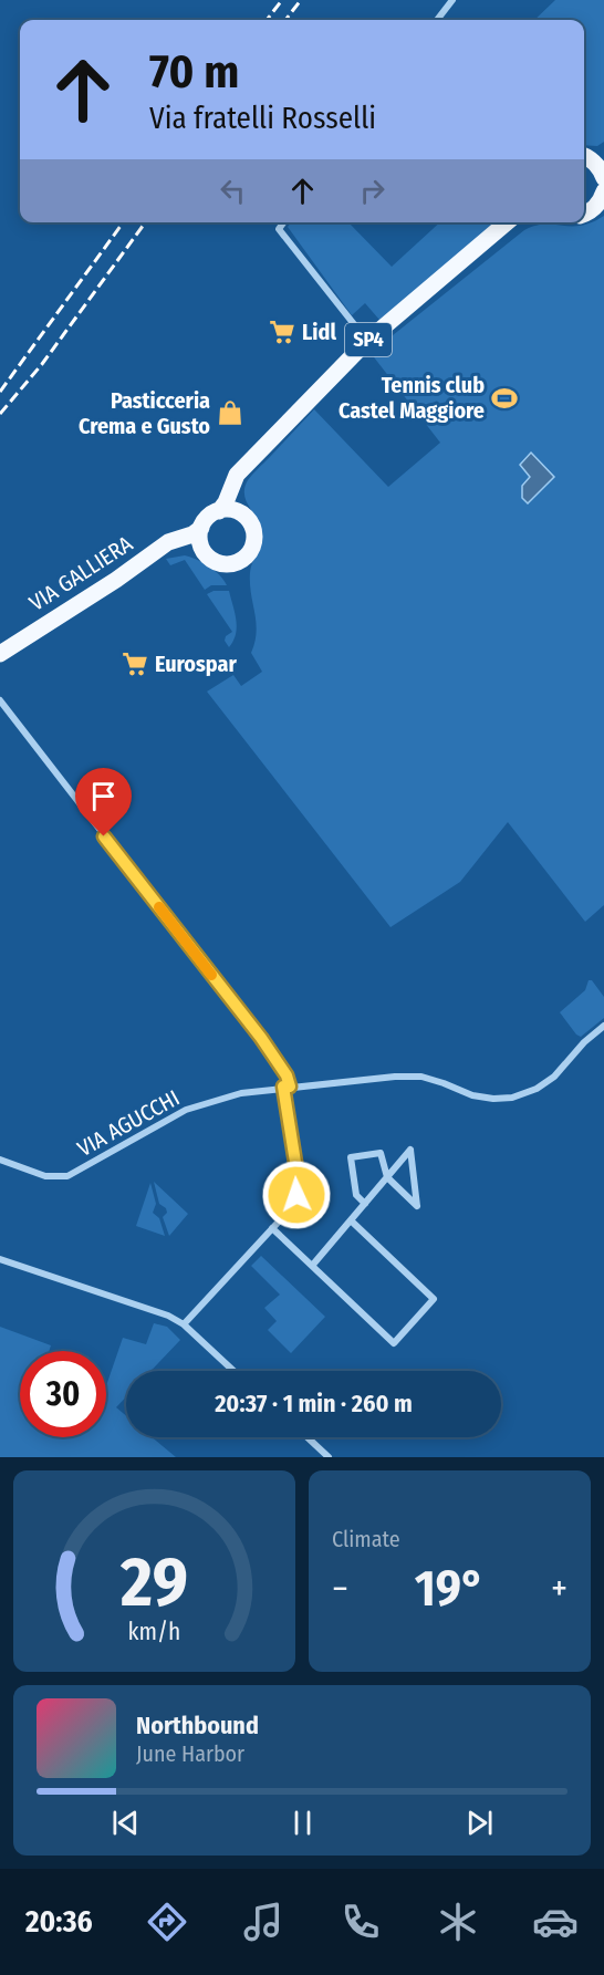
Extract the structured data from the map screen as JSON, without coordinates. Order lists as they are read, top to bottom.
{
  "streets": {
    "main road": ["SP4", "VIA GALLIERA"],
    "street": ["VIA AGUCCHI"]
  },
  "crossings": [
    ["SP4", "VIA GALLIERA"]
  ],
  "places": {
    "supermarket": ["Lidl", "Eurospar"],
    "sports": ["Tennis club Castel Maggiore"],
    "shop": ["Pasticceria Crema e Gusto"]
  },
  "page": {
    "turn": ["70 m", "Via fratelli Rosselli"],
    "limit": "30",
    "trip": "20:37 · 1 min · 260 m",
    "tile": "Climate",
    "heat": ["−", "19°", "+"],
    "song": ["Northbound", "June Harbor"],
    "tabs": "20:36",
    "gauge": ["29", "km/h"]
  }
}
